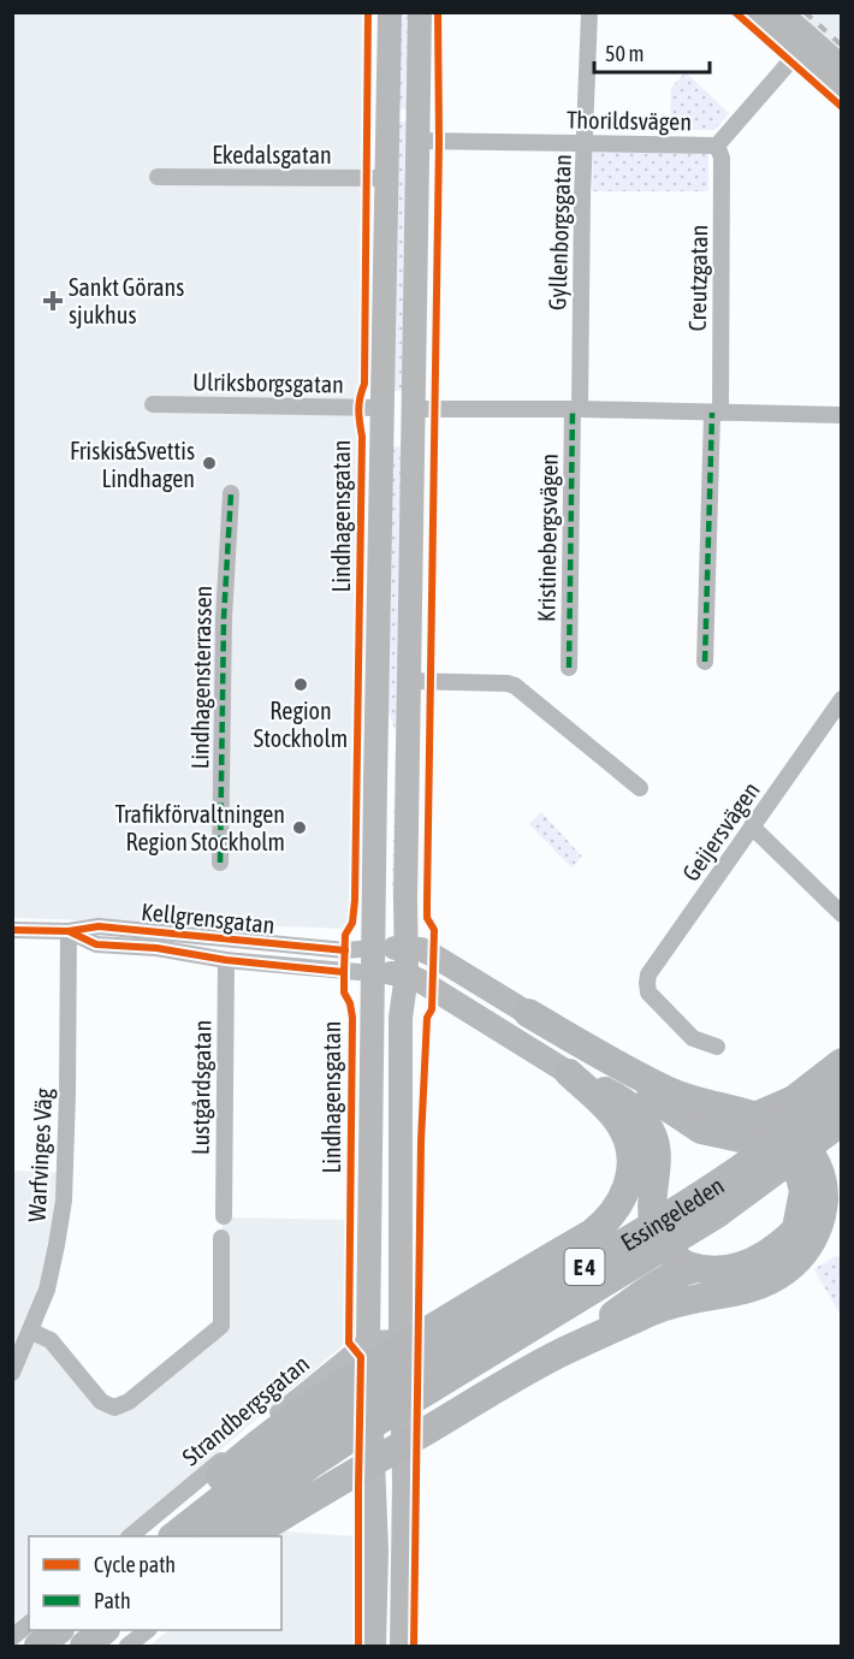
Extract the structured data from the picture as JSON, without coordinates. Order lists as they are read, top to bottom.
{
  "streets": {
    "highway": ["Essingeleden", "E 4"],
    "street": [
      "Thorildsvägen",
      "Ekedalsgatan",
      "Gyllenborgsgatan",
      "Creutzgatan",
      "Ulriksborgsgatan",
      "Lindhagensgatan",
      "Kristinebergsvägen",
      "Lindhagensterrassen",
      "Geijersvägen",
      "Kellgrensgatan",
      "Lustgårdsgatan",
      "Warfvinges Väg",
      "Strandbergsgatan"
    ]
  },
  "crossings": [
    ["Thorildsvägen", "Gyllenborgsgatan"],
    ["Thorildsvägen", "Creutzgatan"],
    ["Ekedalsgatan", "Lindhagensgatan"],
    ["Gyllenborgsgatan", "Kristinebergsvägen"],
    ["Ulriksborgsgatan", "Lindhagensgatan"],
    ["Lindhagensgatan", "Kellgrensgatan"],
    ["Lindhagensgatan", "Strandbergsgatan"],
    ["Kellgrensgatan", "Lustgårdsgatan"],
    ["Kellgrensgatan", "Warfvinges Väg"]
  ],
  "places": {
    "health": ["Sankt Görans sjukhus"],
    "other": ["Friskis&Svettis Lindhagen", "Region Stockholm", "Trafikförvaltningen Region Stockholm"]
  },
  "legend": ["Cycle path", "Path"],
  "scale_bar": "50 m"
}
